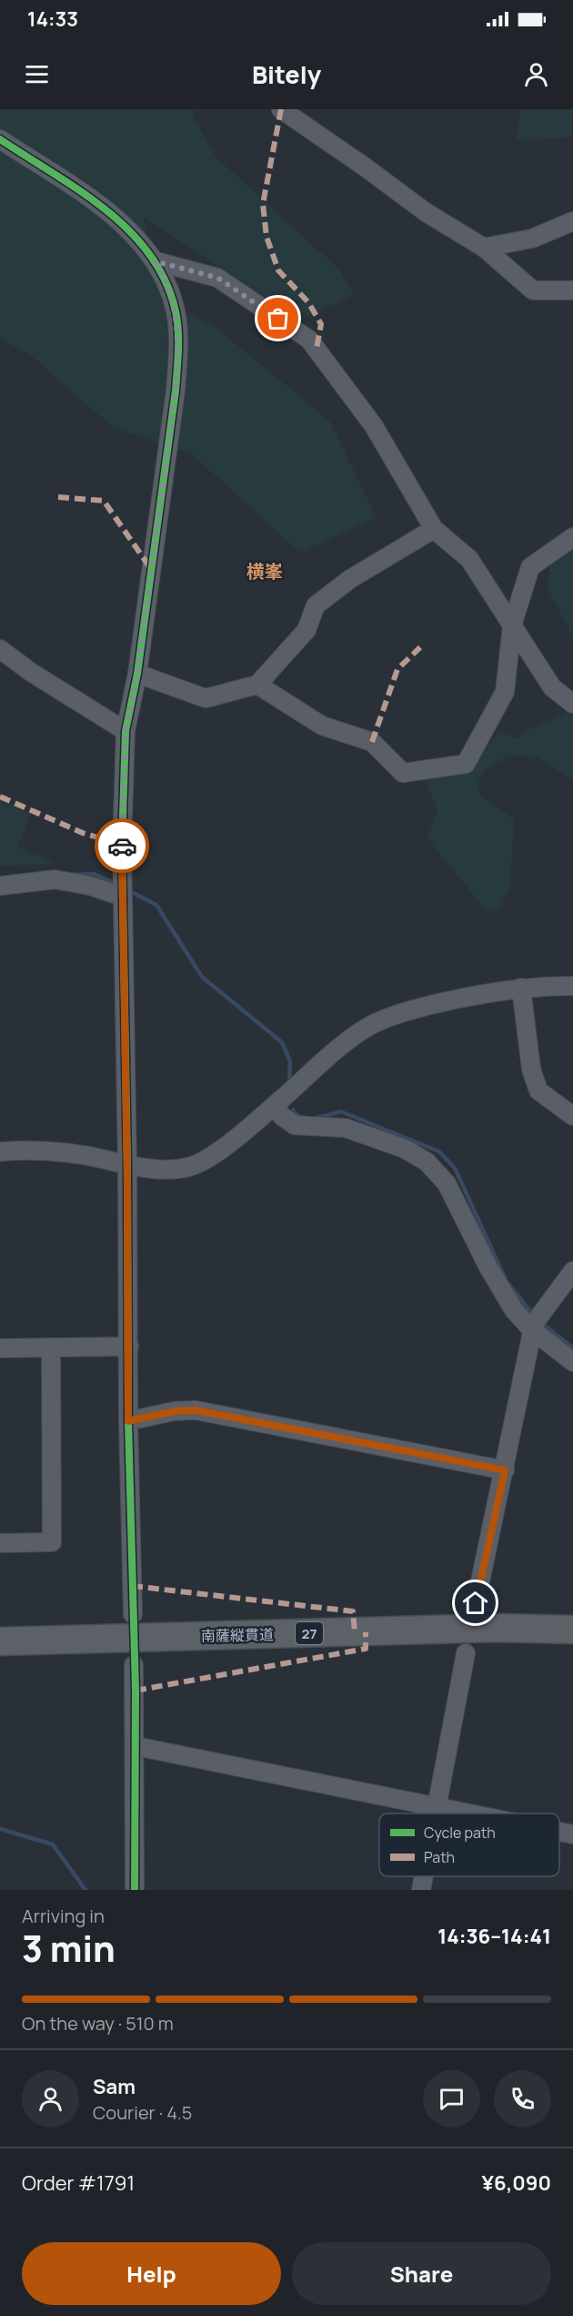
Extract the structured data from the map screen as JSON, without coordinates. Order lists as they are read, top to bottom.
{
  "streets": {
    "main road": ["27", "南薩縦貫道"]
  },
  "districts": ["横峯"],
  "legend": ["Cycle path", "Path"],
  "page": {
    "status": "14:33",
    "header": "Bitely",
    "heading": ["3 min", "Arriving in", "14:36–14:41"],
    "panel": [
      "Sam",
      "Courier · 4.5",
      "Order #1791",
      "¥6,090"
    ],
    "bar": "On the way · 510 m",
    "buttons": ["Help", "Share"]
  }
}
